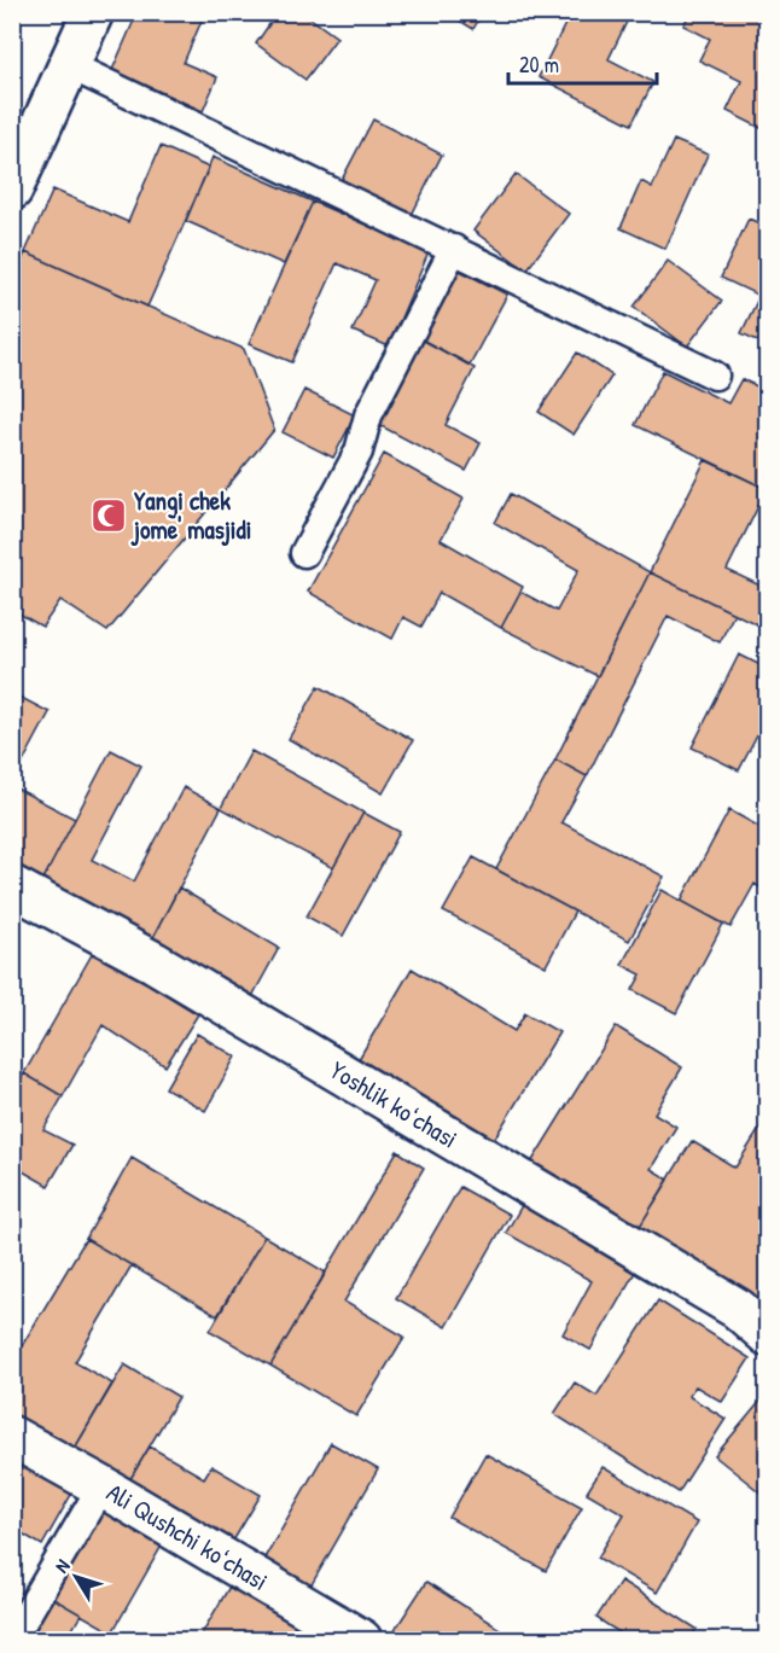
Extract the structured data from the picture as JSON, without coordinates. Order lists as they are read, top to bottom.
{
  "streets": {
    "street": ["Yoshlik koʻchasi", "Ali Qushchi koʻchasi"]
  },
  "places": {
    "mosque": ["Yangi chek jome' masjidi"]
  },
  "scale_bar": "20 m",
  "north": "top left"
}
